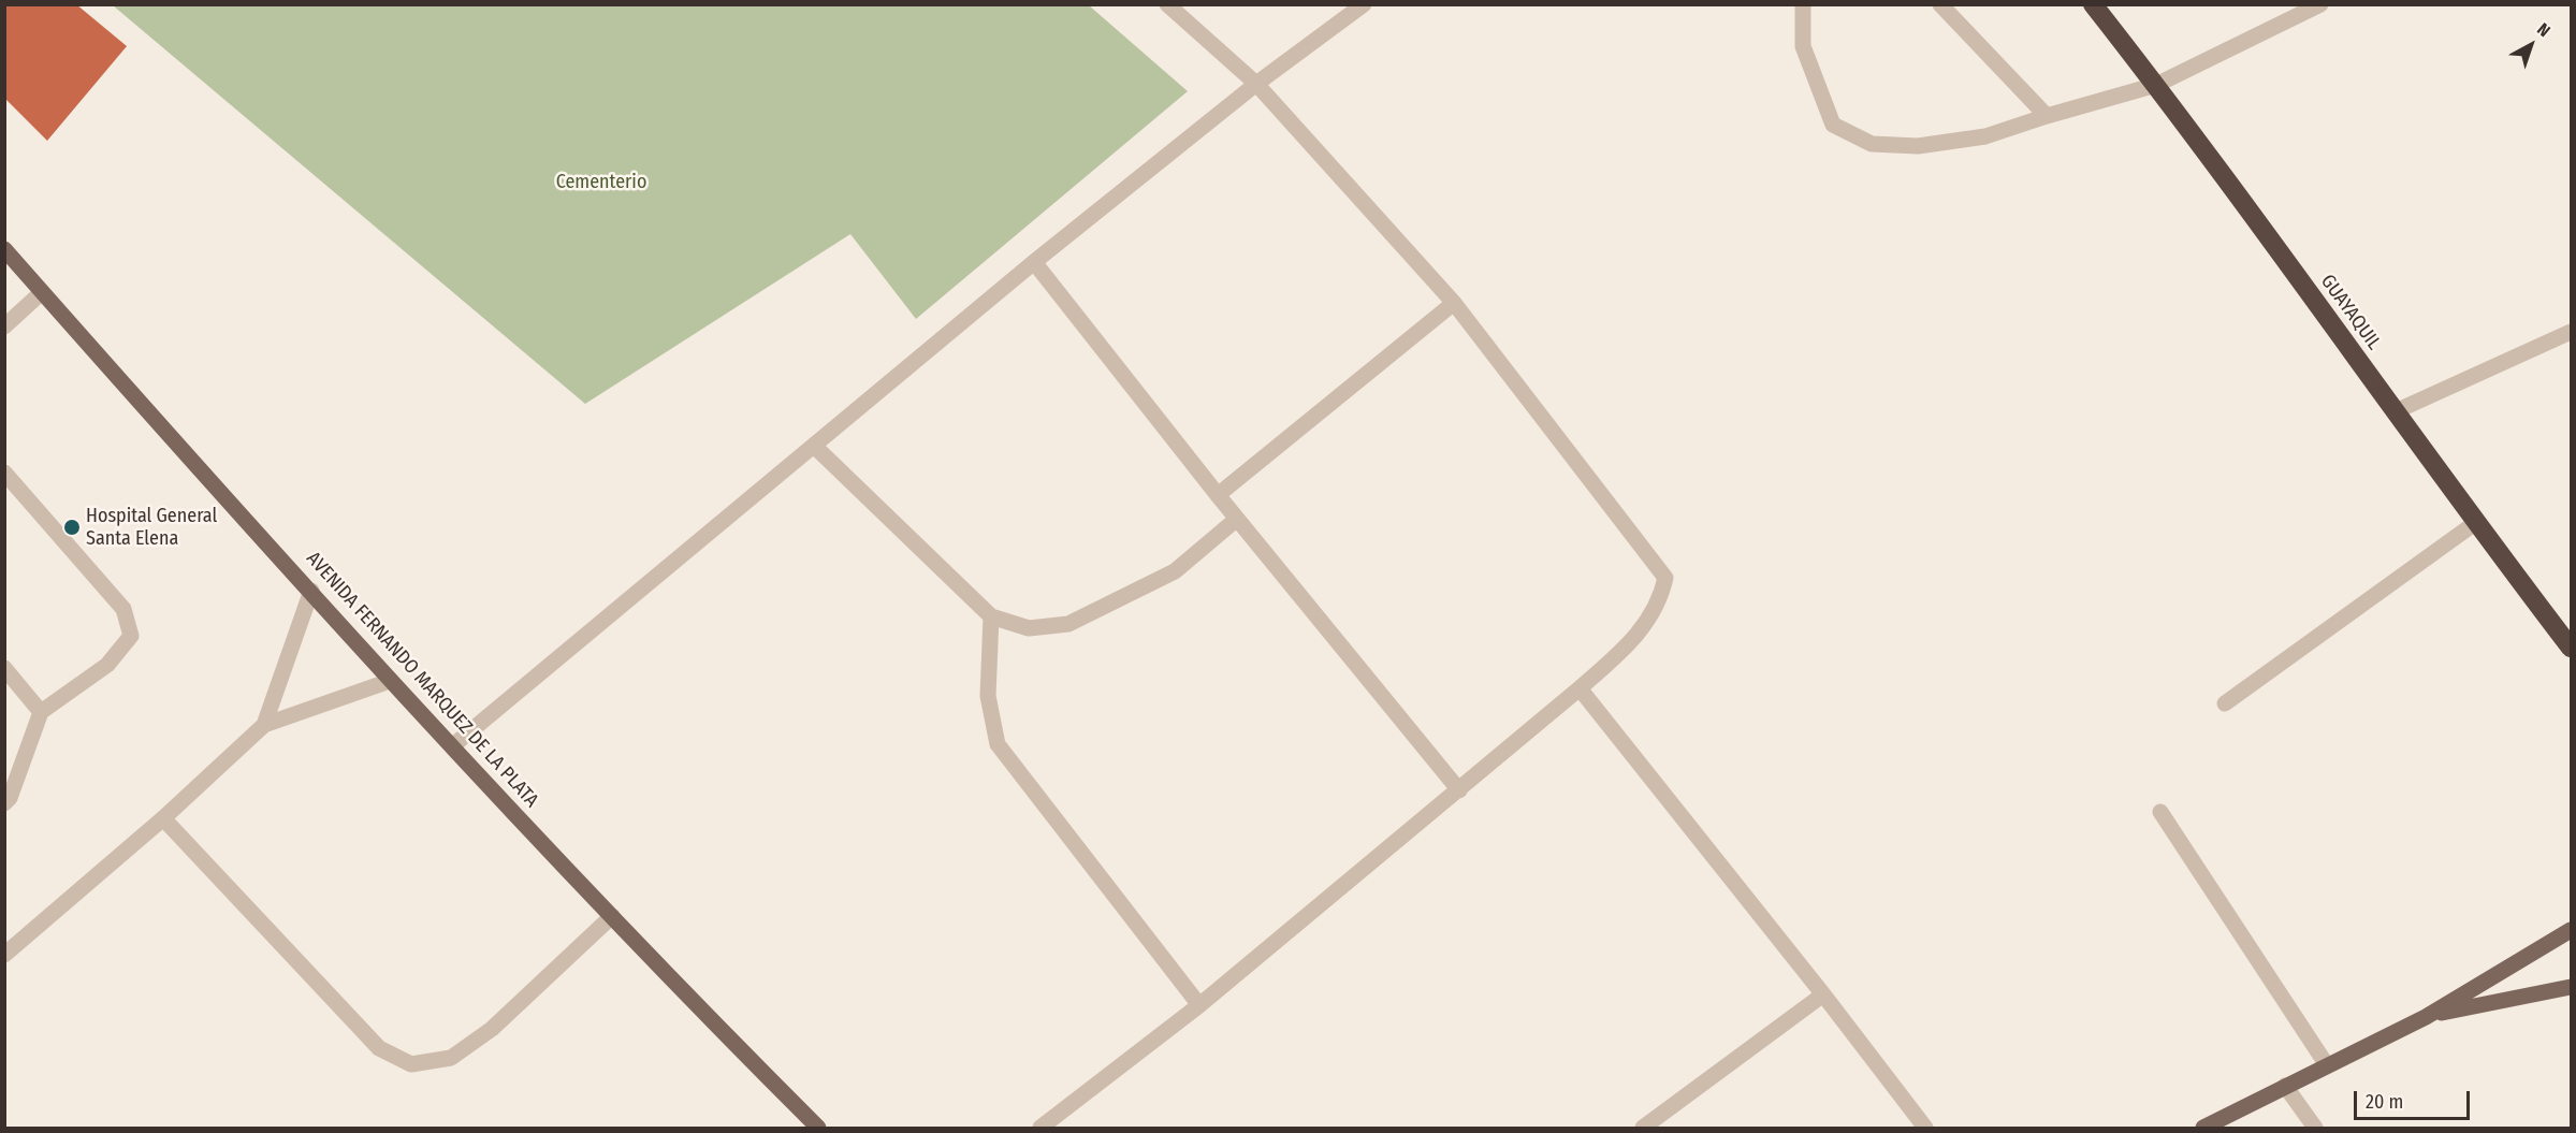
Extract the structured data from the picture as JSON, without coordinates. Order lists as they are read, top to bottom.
{
  "streets": {
    "highway": ["GUAYAQUIL"],
    "main road": ["AVENIDA FERNANDO MARQUEZ DE LA PLATA"]
  },
  "parks": ["Cementerio"],
  "places": ["Hospital General Santa Elena"],
  "scale_bar": "20 m",
  "north": "top right"
}
